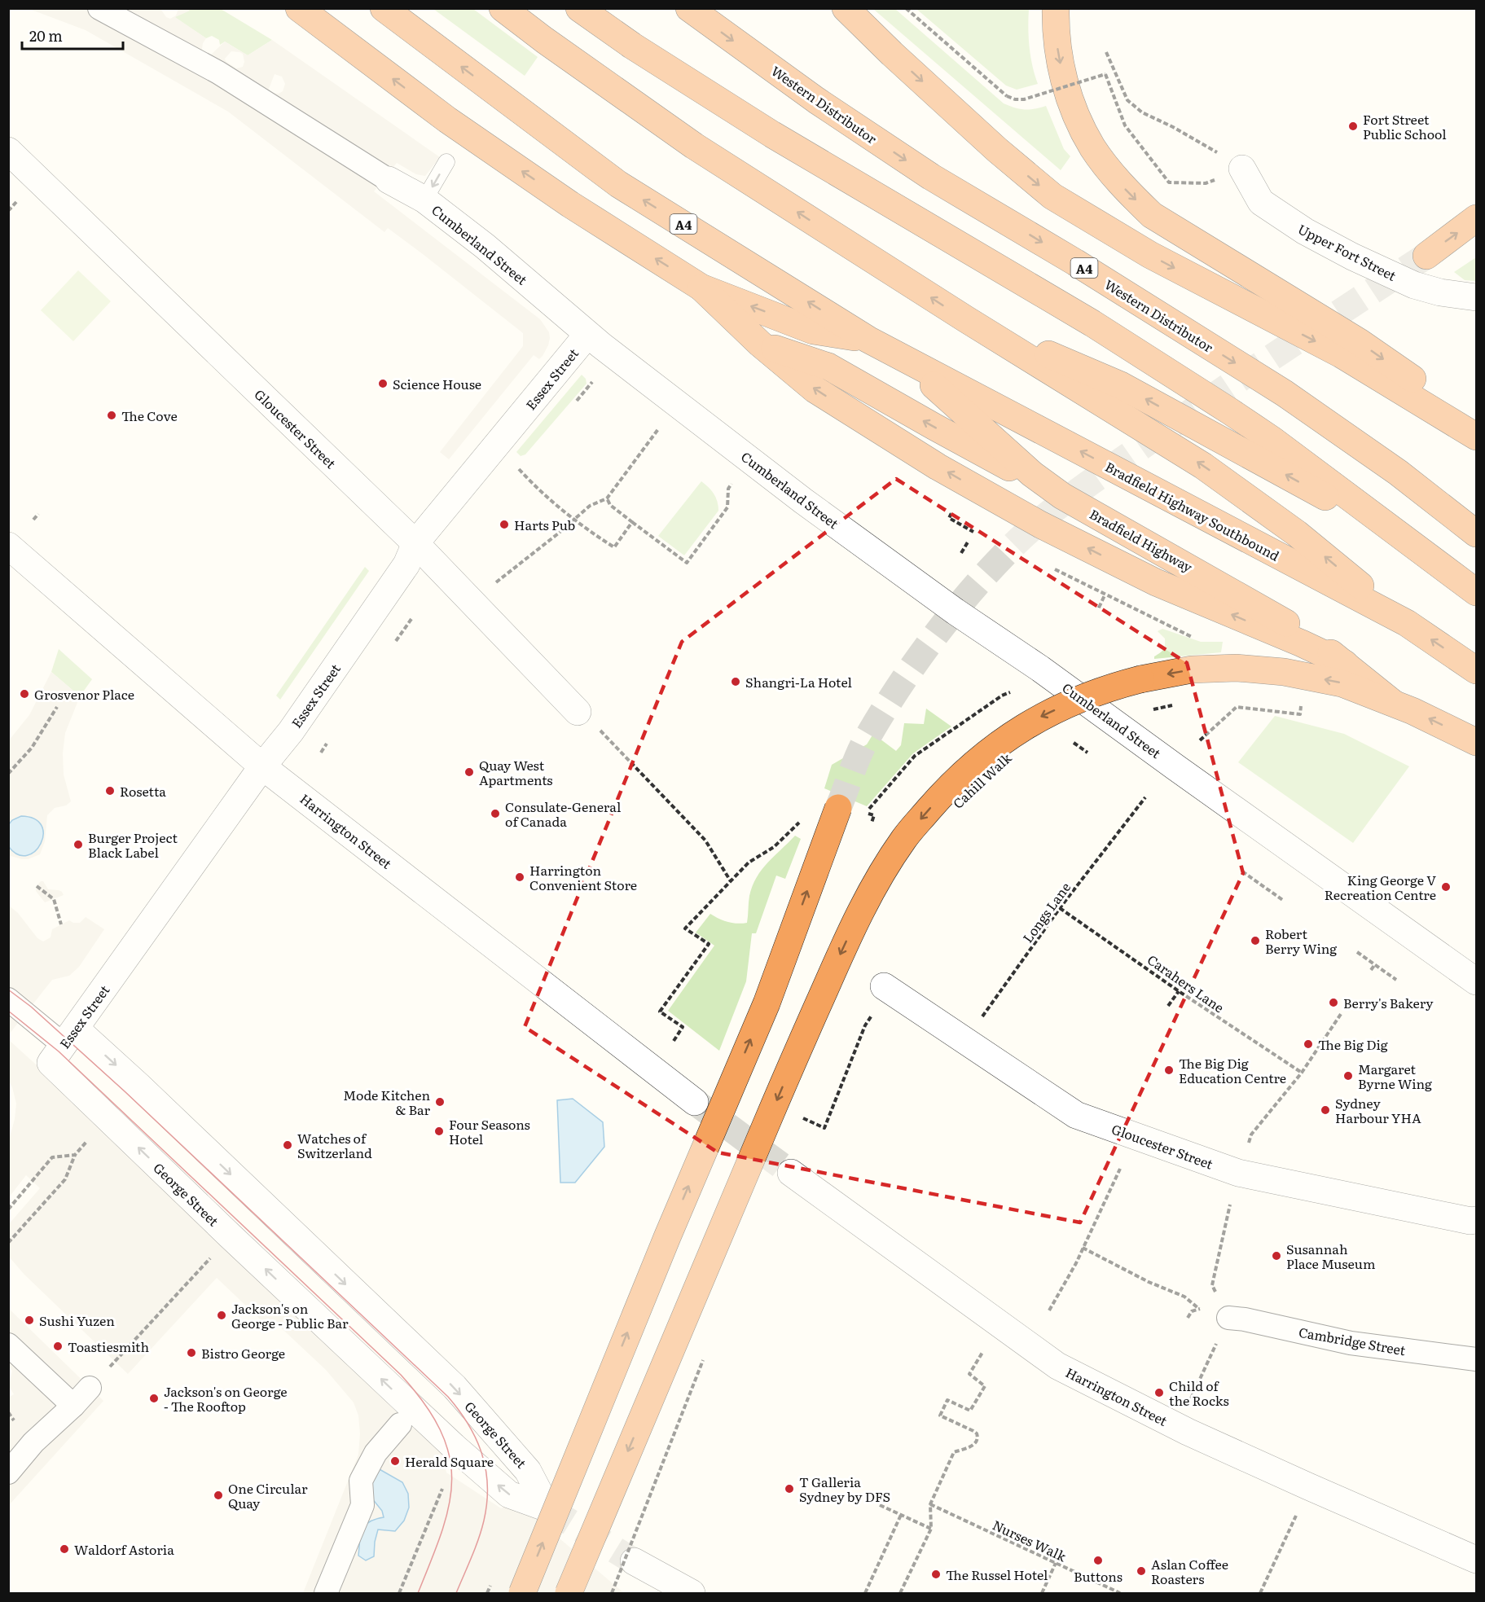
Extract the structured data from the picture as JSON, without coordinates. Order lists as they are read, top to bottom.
{
  "streets": {
    "highway": [
      "Western Distributor",
      "A4",
      "Bradfield Highway Southbound",
      "Bradfield Highway"
    ],
    "street": [
      "Cumberland Street",
      "Upper Fort Street",
      "Essex Street",
      "Gloucester Street",
      "Harrington Street",
      "George Street",
      "Cambridge Street"
    ],
    "path": ["Longs Lane", "Carahers Lane", "Nurses Walk"]
  },
  "crossings": [
    ["A4", "Bradfield Highway Southbound"],
    ["A4", "Bradfield Highway"],
    ["Cumberland Street", "Essex Street"],
    ["Essex Street", "Gloucester Street"],
    ["Essex Street", "Harrington Street"],
    ["Essex Street", "George Street"],
    ["Gloucester Street", "Longs Lane"],
    ["Bradfield Highway Southbound", "Bradfield Highway"],
    ["Longs Lane", "Carahers Lane"]
  ],
  "places": [
    "Fort Street Public School",
    "Science House",
    "The Cove",
    "Harts Pub",
    "Shangri-La Hotel",
    "Grosvenor Place",
    "Quay West Apartments",
    "Rosetta",
    "Consulate-General of Canada",
    "Burger Project Black Label",
    "Harrington Convenient Store",
    "King George V Recreation Centre",
    "Robert Berry Wing",
    "Berry's Bakery",
    "The Big Dig",
    "The Big Dig Education Centre",
    "Margaret Byrne Wing",
    "Mode Kitchen & Bar",
    "Sydney Harbour YHA",
    "Four Seasons Hotel",
    "Watches of Switzerland",
    "Susannah Place Museum",
    "Jackson's on George - Public Bar",
    "Sushi Yuzen",
    "Toastiesmith",
    "Bistro George",
    "Child of the Rocks",
    "Jackson's on George - The Rooftop",
    "Herald Square",
    "T Galleria Sydney by DFS",
    "One Circular Quay",
    "Waldorf Astoria",
    "Buttons",
    "Aslan Coffee Roasters",
    "The Russel Hotel"
  ],
  "scale_bar": "20 m"
}
